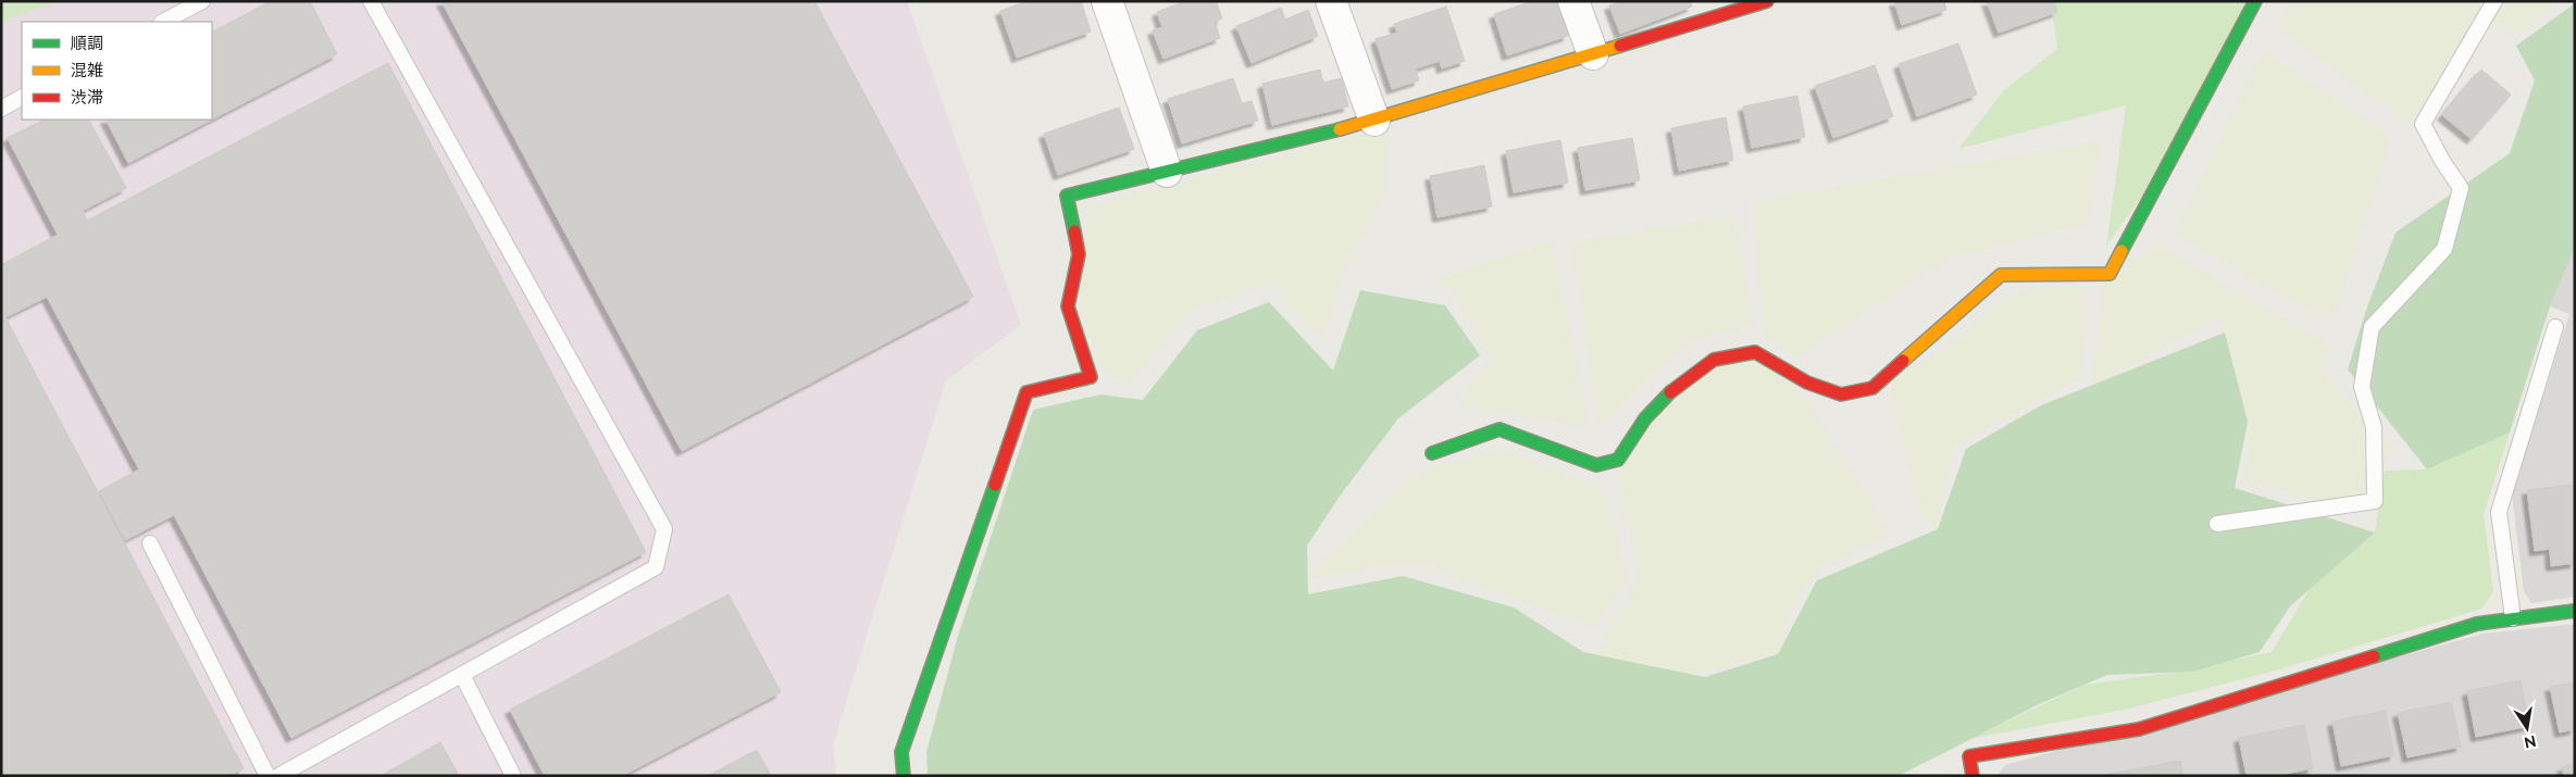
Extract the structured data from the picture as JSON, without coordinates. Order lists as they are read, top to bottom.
{
  "legend": ["順調", "混雑", "渋滞"],
  "north": "bottom"
}
